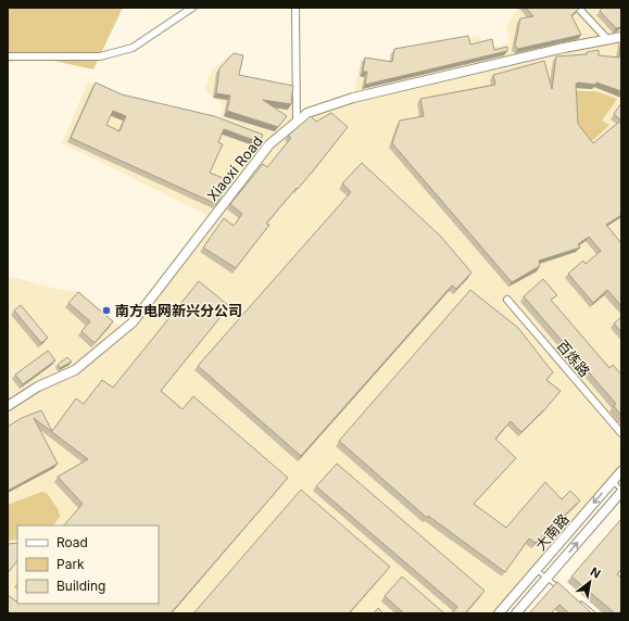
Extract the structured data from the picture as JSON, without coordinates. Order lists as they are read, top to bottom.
{
  "streets": {
    "street": ["Xiaoxi Road", "百炼路", "大南路"]
  },
  "places": ["南方电网新兴分公司"],
  "legend": ["Road", "Park", "Building"],
  "north": "top right"
}
